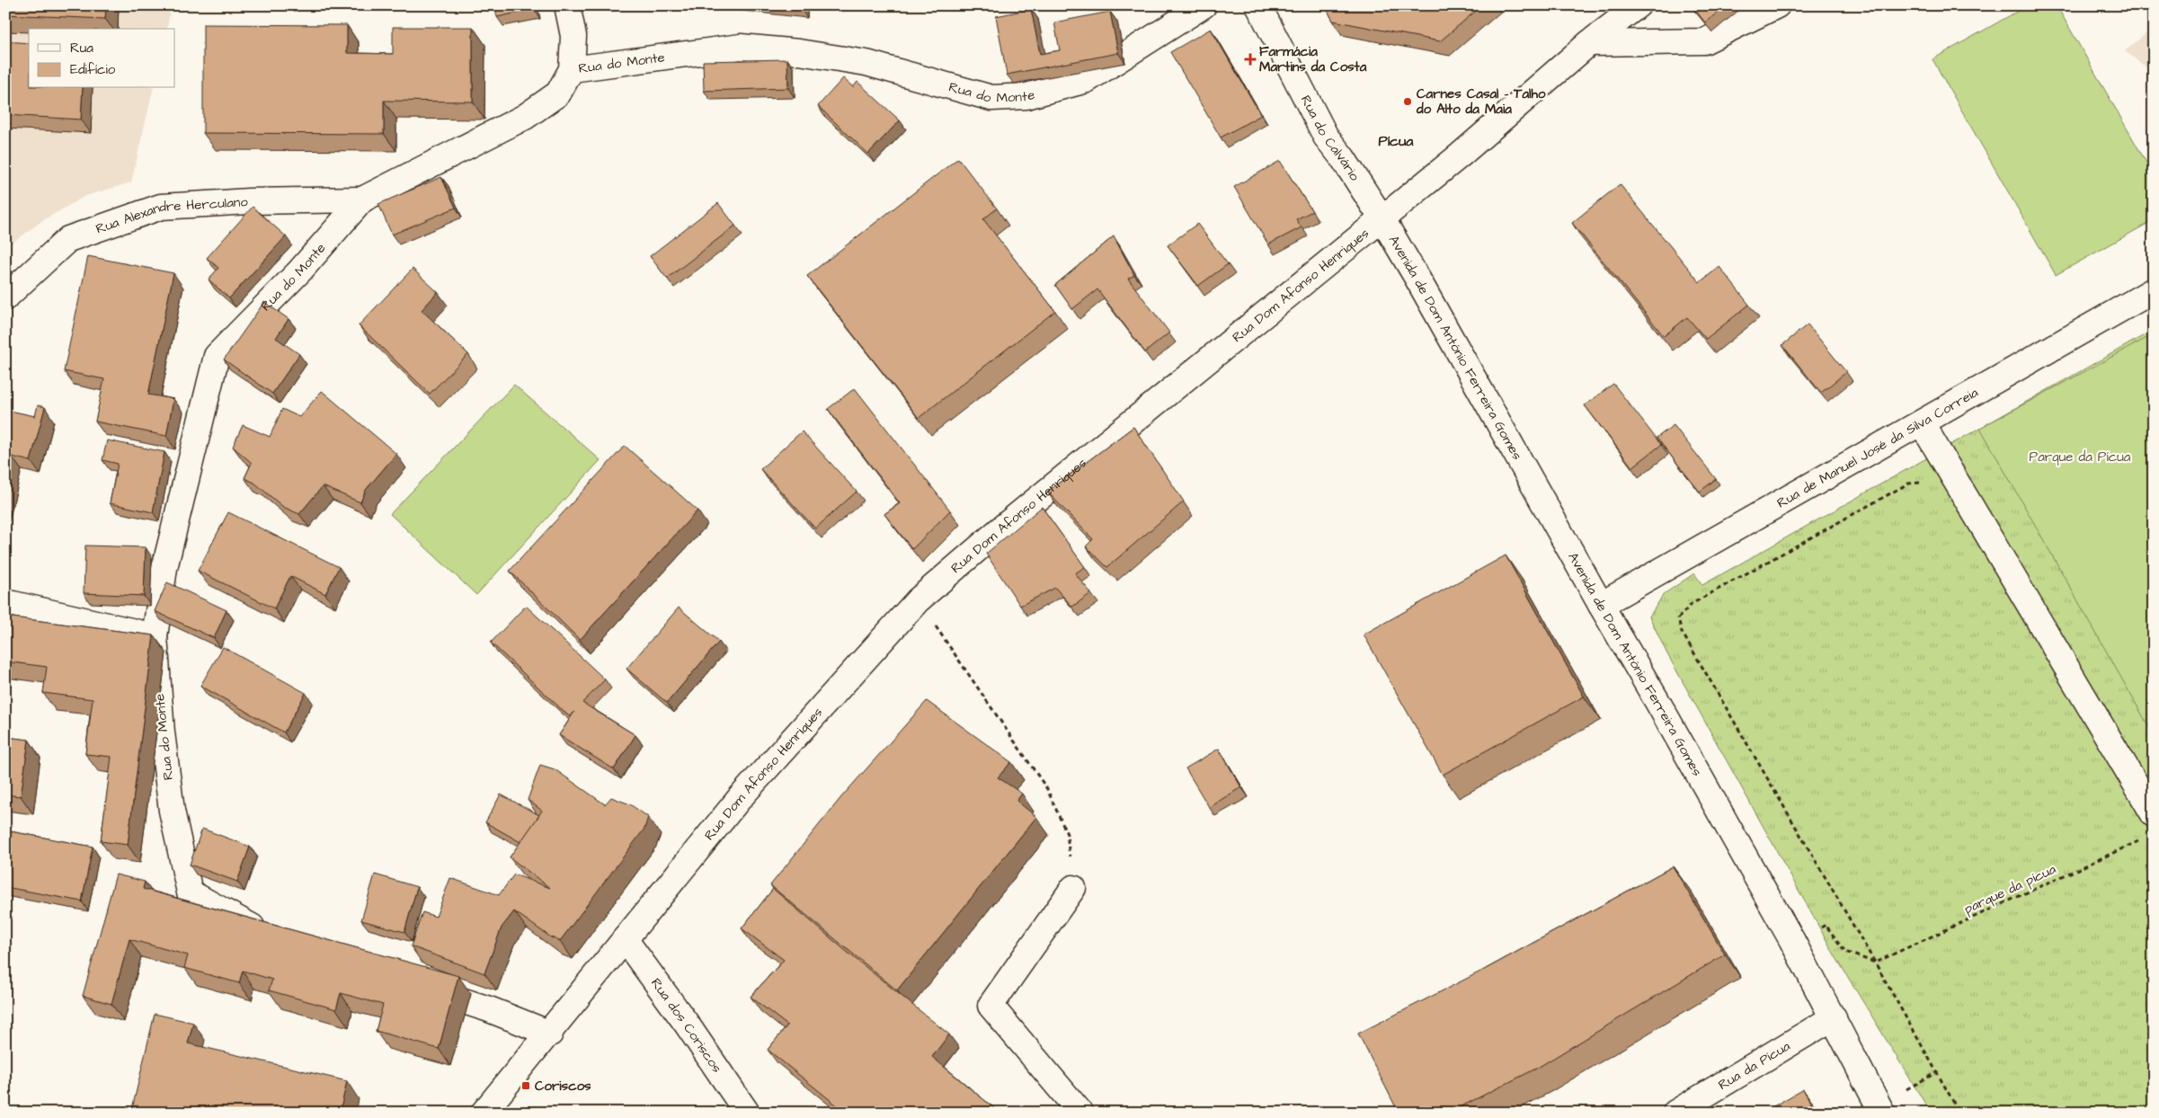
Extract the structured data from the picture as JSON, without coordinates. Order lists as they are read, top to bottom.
{
  "streets": {
    "street": [
      "Rua do Monte",
      "Rua do Calvário",
      "Rua Alexandre Herculano",
      "Rua Dom Afonso Henriques",
      "Avenida de Dom António Ferreira Gomes",
      "Rua de Manuel José da Silva Correia",
      "Rua dos Coriscos",
      "Rua da Pícua"
    ],
    "path": ["parque da pícua"]
  },
  "crossings": [
    ["Rua do Monte", "Rua Alexandre Herculano"],
    ["Rua do Calvário", "Rua Dom Afonso Henriques"],
    ["Rua do Calvário", "Avenida de Dom António Ferreira Gomes"],
    ["Rua Dom Afonso Henriques", "Avenida de Dom António Ferreira Gomes"],
    ["Rua Dom Afonso Henriques", "Rua dos Coriscos"],
    ["Avenida de Dom António Ferreira Gomes", "Rua de Manuel José da Silva Correia"],
    ["Avenida de Dom António Ferreira Gomes", "Rua da Pícua"]
  ],
  "districts": ["Pícua"],
  "parks": ["Parque da Pícua"],
  "places": {
    "health": ["Farmácia Martins da Costa"],
    "other": ["Carnes Casal - Talho do Alto da Maia"],
    "transit": ["Coriscos"]
  },
  "legend": ["Rua", "Edifício"]
}
